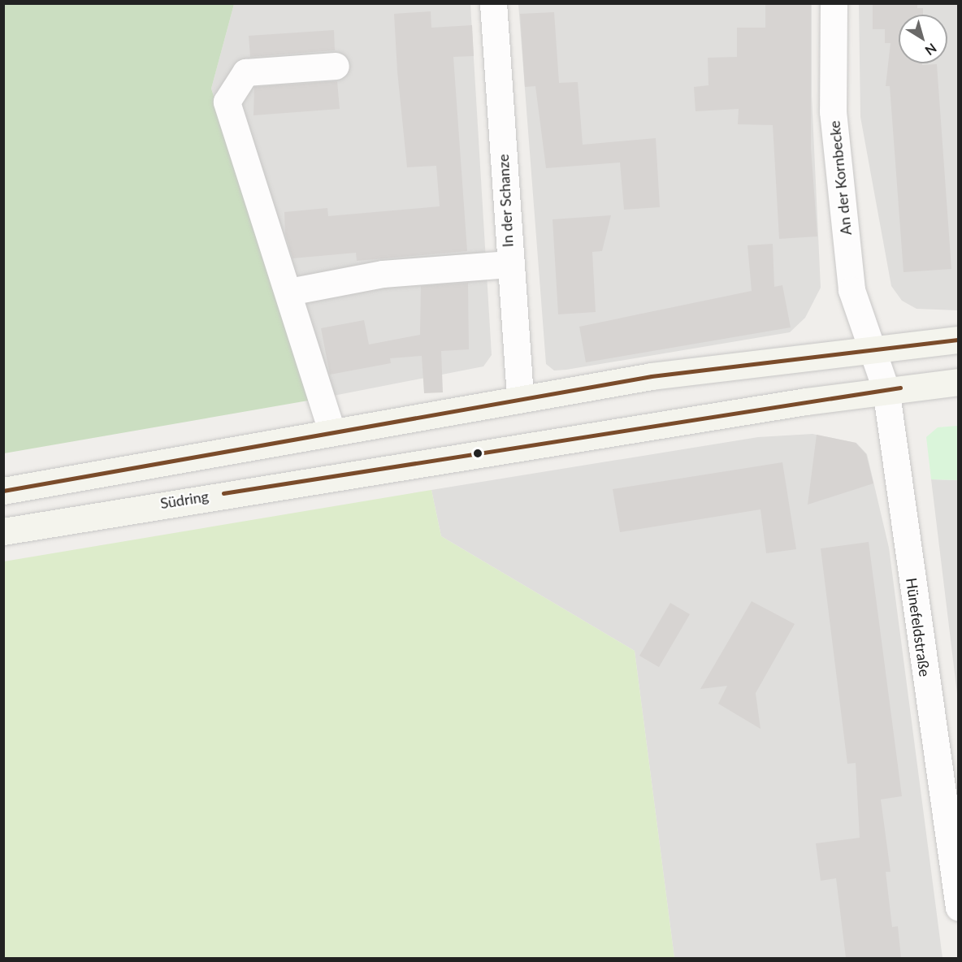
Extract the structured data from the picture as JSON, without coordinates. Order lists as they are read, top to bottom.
{
  "streets": {
    "main road": ["Südring"],
    "street": ["An der Kornbecke", "In der Schanze", "Hünefeldstraße"]
  },
  "crossings": [
    ["An der Kornbecke", "Hünefeldstraße"],
    ["Südring", "Hünefeldstraße"]
  ],
  "north": "bottom right"
}
